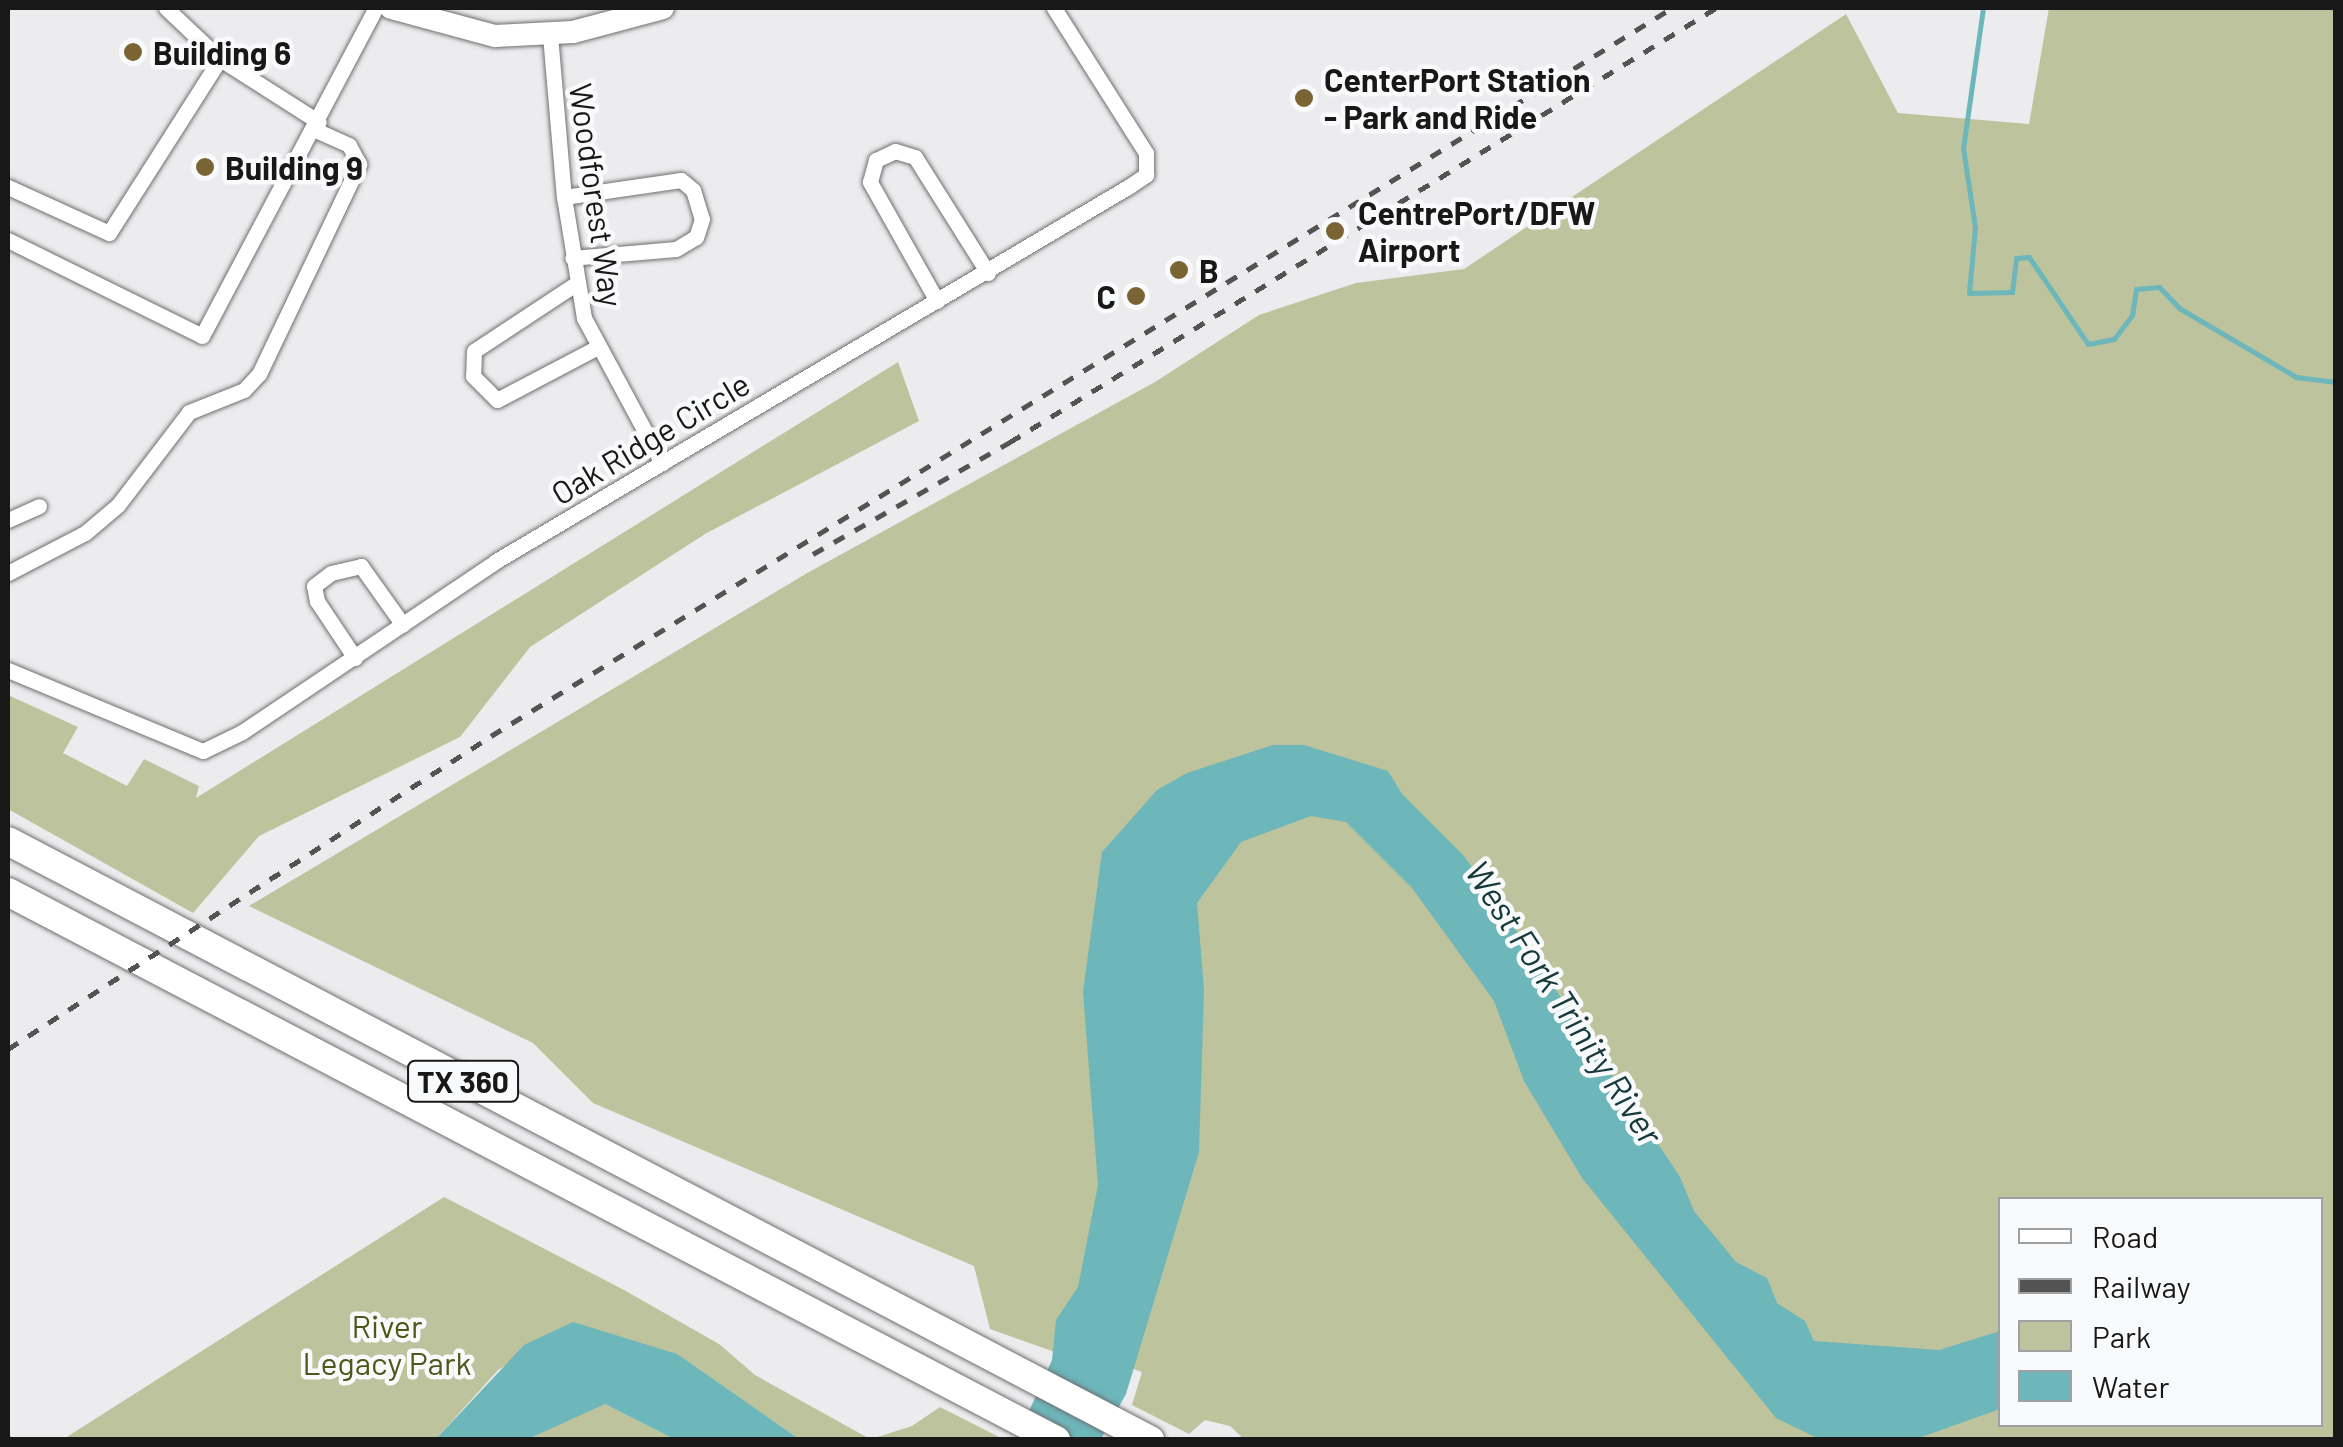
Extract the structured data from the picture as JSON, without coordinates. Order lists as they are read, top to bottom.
{
  "streets": {
    "highway": ["TX 360"],
    "street": ["Woodforest Way", "Oak Ridge Circle"]
  },
  "crossings": [
    ["Woodforest Way", "Oak Ridge Circle"]
  ],
  "water": ["West Fork Trinity River"],
  "parks": ["River Legacy Park"],
  "places": [
    "Building 6",
    "CenterPort Station - Park and Ride",
    "Building 9",
    "CentrePort/DFW Airport",
    "B",
    "C"
  ],
  "legend": [
    "Road",
    "Railway",
    "Park",
    "Water"
  ]
}
